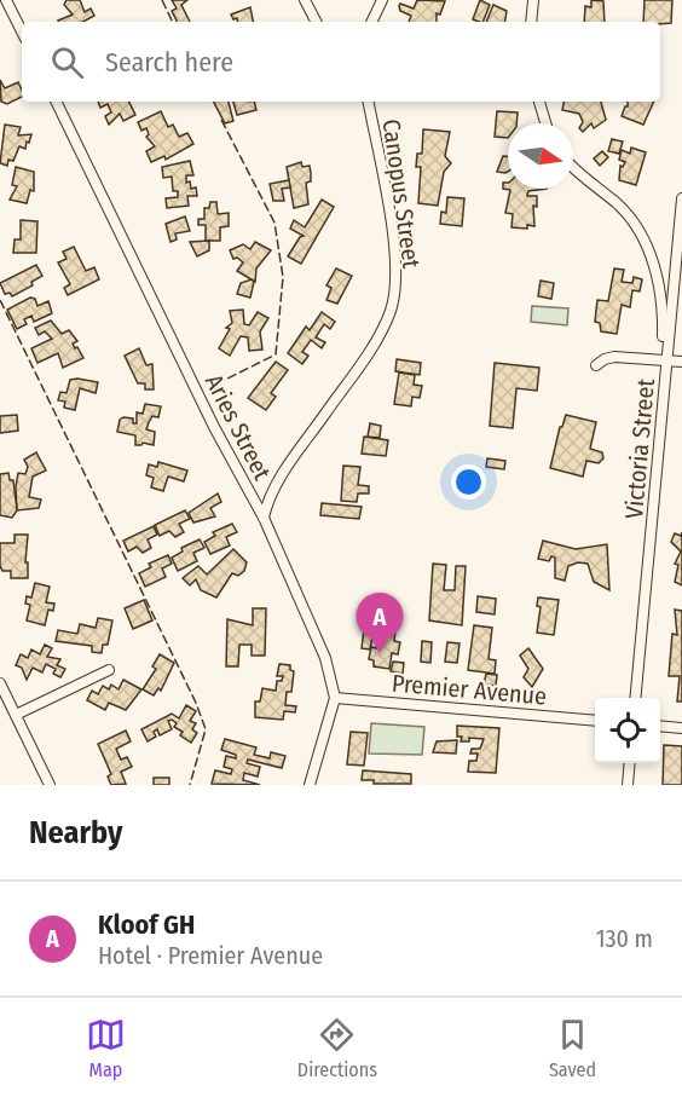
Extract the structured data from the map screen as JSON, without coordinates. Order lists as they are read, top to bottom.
{
  "streets": {
    "street": [
      "Canopus Street",
      "Aries Street",
      "Victoria Street",
      "Premier Avenue"
    ]
  },
  "crossings": [
    ["Canopus Street", "Aries Street"],
    ["Aries Street", "Premier Avenue"]
  ],
  "north": "right",
  "page": {
    "search": "Search here",
    "pins": "A",
    "heading": "Nearby",
    "list": [
      {
        "mark": "A",
        "name": "Kloof GH",
        "note": "Hotel · Premier Avenue",
        "value": "130 m"
      }
    ],
    "nav": ["Map", "Directions", "Saved"]
  }
}
